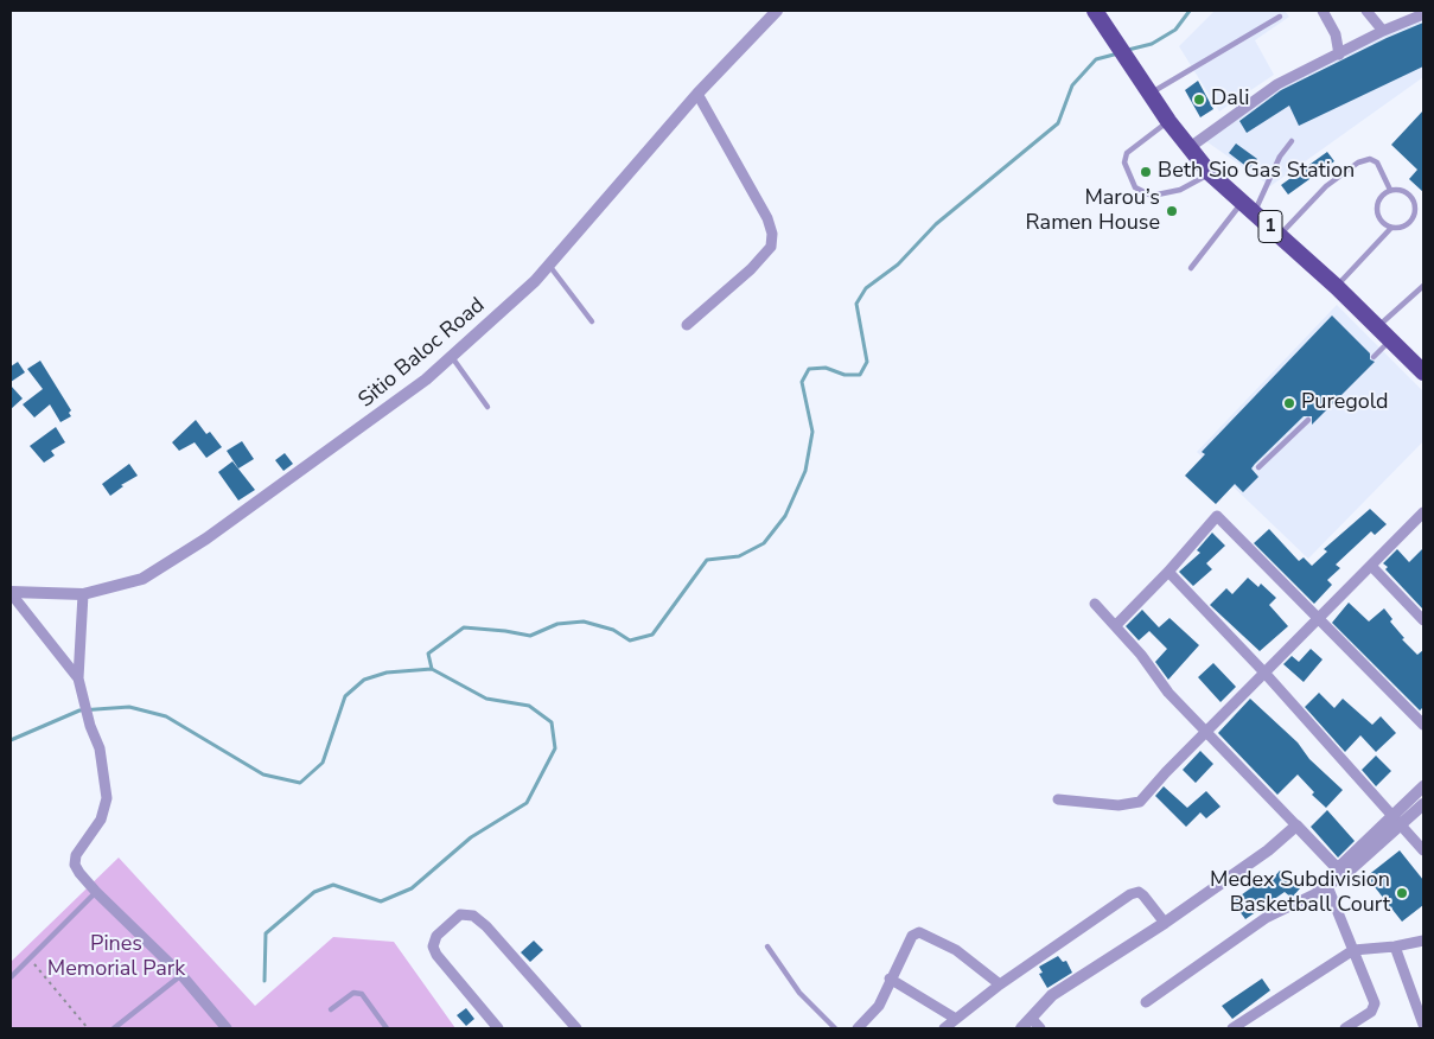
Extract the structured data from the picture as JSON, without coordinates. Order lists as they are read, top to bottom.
{
  "streets": {
    "main road": ["1"],
    "street": ["Sitio Baloc Road"]
  },
  "parks": ["Pines Memorial Park"],
  "places": [
    "Dali",
    "Beth Sio Gas Station",
    "Marou’s Ramen House",
    "Puregold",
    "Medex Subdivision Basketball Court"
  ]
}
